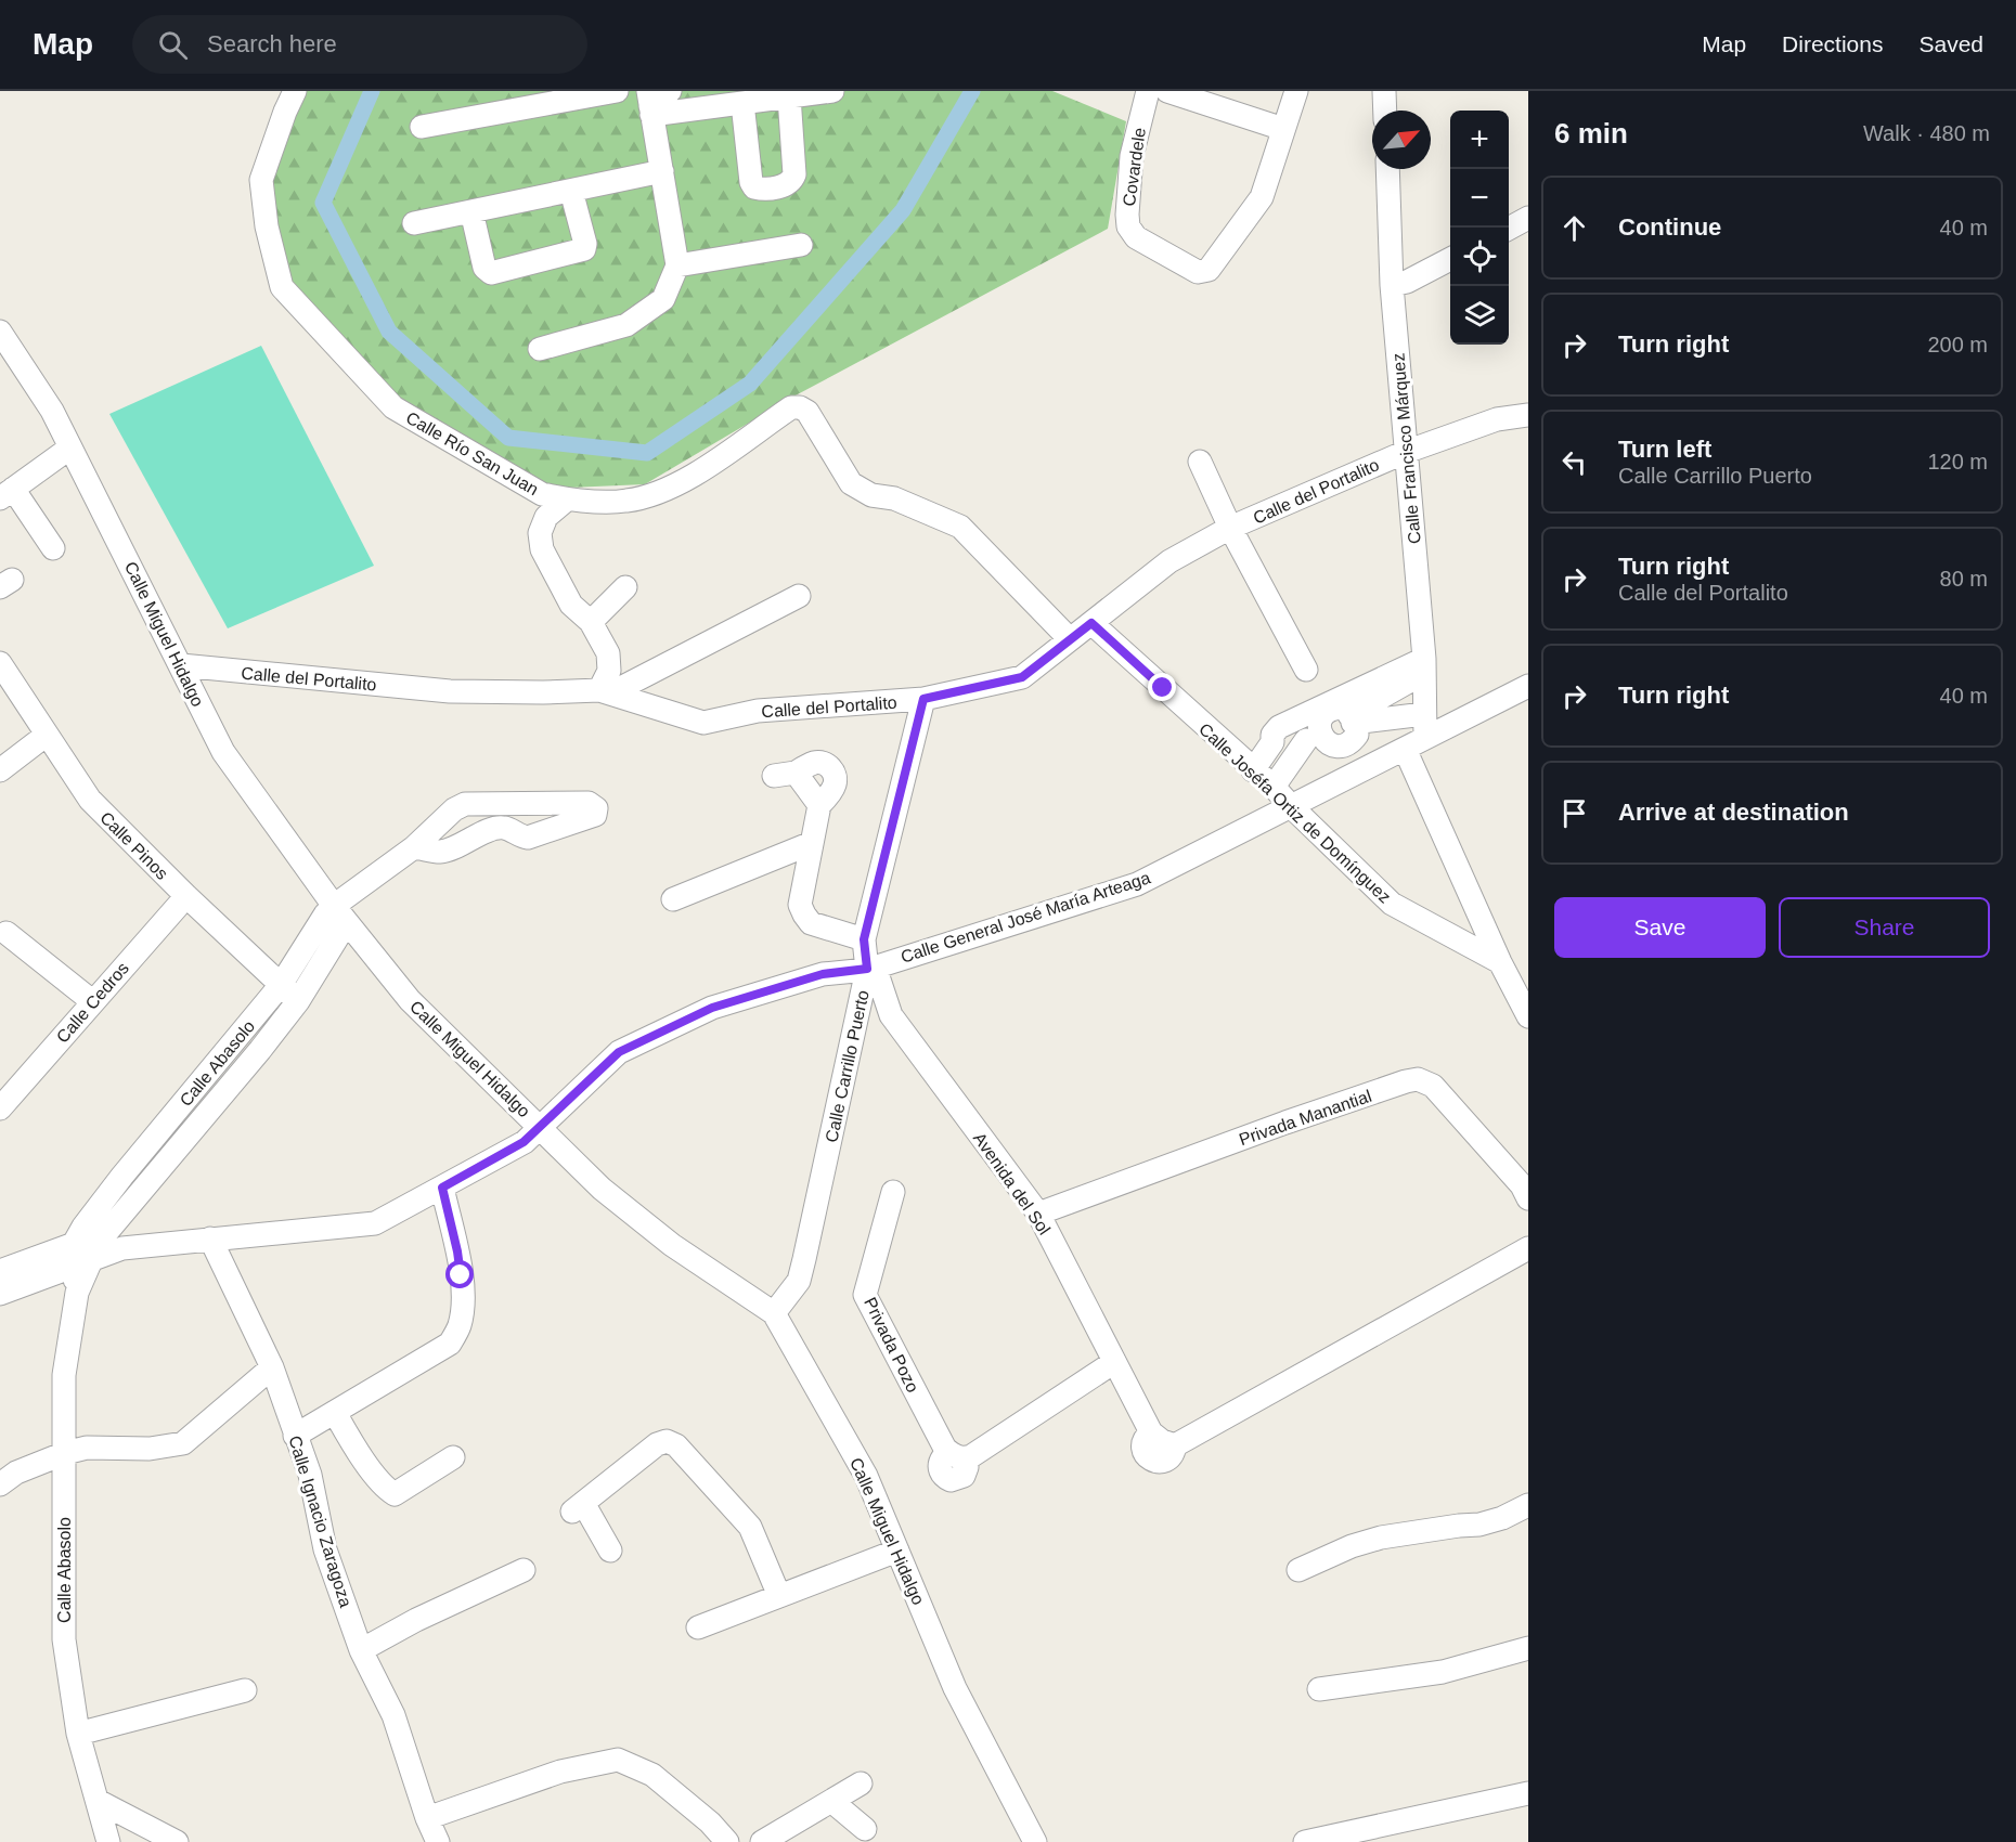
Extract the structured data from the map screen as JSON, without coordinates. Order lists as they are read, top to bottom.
{
  "streets": {
    "street": [
      "Covardele",
      "Calle Francisco Márquez",
      "Calle Río San Juan",
      "Calle del Portalito",
      "Calle Miguel Hidalgo",
      "Calle Joséfa Ortiz de Domínguez",
      "Calle Pinos",
      "Calle General José María Arteaga",
      "Calle Cedros",
      "Calle Abasolo",
      "Calle Carrillo Puerto",
      "Privada Manantial",
      "Avenida del Sol",
      "Privada Pozo",
      "Calle Ignacio Zaragoza"
    ]
  },
  "crossings": [
    ["Calle Francisco Márquez", "Calle del Portalito"],
    ["Calle Francisco Márquez", "Calle General José María Arteaga"],
    ["Calle Río San Juan", "Calle del Portalito"],
    ["Calle del Portalito", "Calle Miguel Hidalgo"],
    ["Calle del Portalito", "Calle Joséfa Ortiz de Domínguez"],
    ["Calle del Portalito", "Calle Carrillo Puerto"],
    ["Calle Miguel Hidalgo", "Calle General José María Arteaga"],
    ["Calle Miguel Hidalgo", "Calle Abasolo"],
    ["Calle Miguel Hidalgo", "Calle Carrillo Puerto"],
    ["Calle Joséfa Ortiz de Domínguez", "Calle General José María Arteaga"],
    ["Calle Pinos", "Calle Cedros"],
    ["Calle Pinos", "Calle Abasolo"],
    ["Calle General José María Arteaga", "Calle Abasolo"],
    ["Calle General José María Arteaga", "Calle Carrillo Puerto"],
    ["Calle General José María Arteaga", "Avenida del Sol"],
    ["Calle General José María Arteaga", "Calle Ignacio Zaragoza"],
    ["Calle Carrillo Puerto", "Avenida del Sol"],
    ["Privada Manantial", "Avenida del Sol"],
    ["Avenida del Sol", "Privada Pozo"]
  ],
  "north": "top right",
  "page": {
    "header": "Map",
    "search": "Search here",
    "nav": ["Map", "Directions", "Saved"],
    "heading": ["6 min", "Walk · 480 m"],
    "map_buttons": ["+", "−"],
    "list": [
      ["Continue", "40 m"],
      ["Turn right", "200 m"],
      ["Turn left", "Calle Carrillo Puerto", "120 m"],
      ["Turn right", "Calle del Portalito", "80 m"],
      ["Turn right", "40 m"],
      "Arrive at destination"
    ],
    "buttons": ["Save", "Share"]
  }
}
